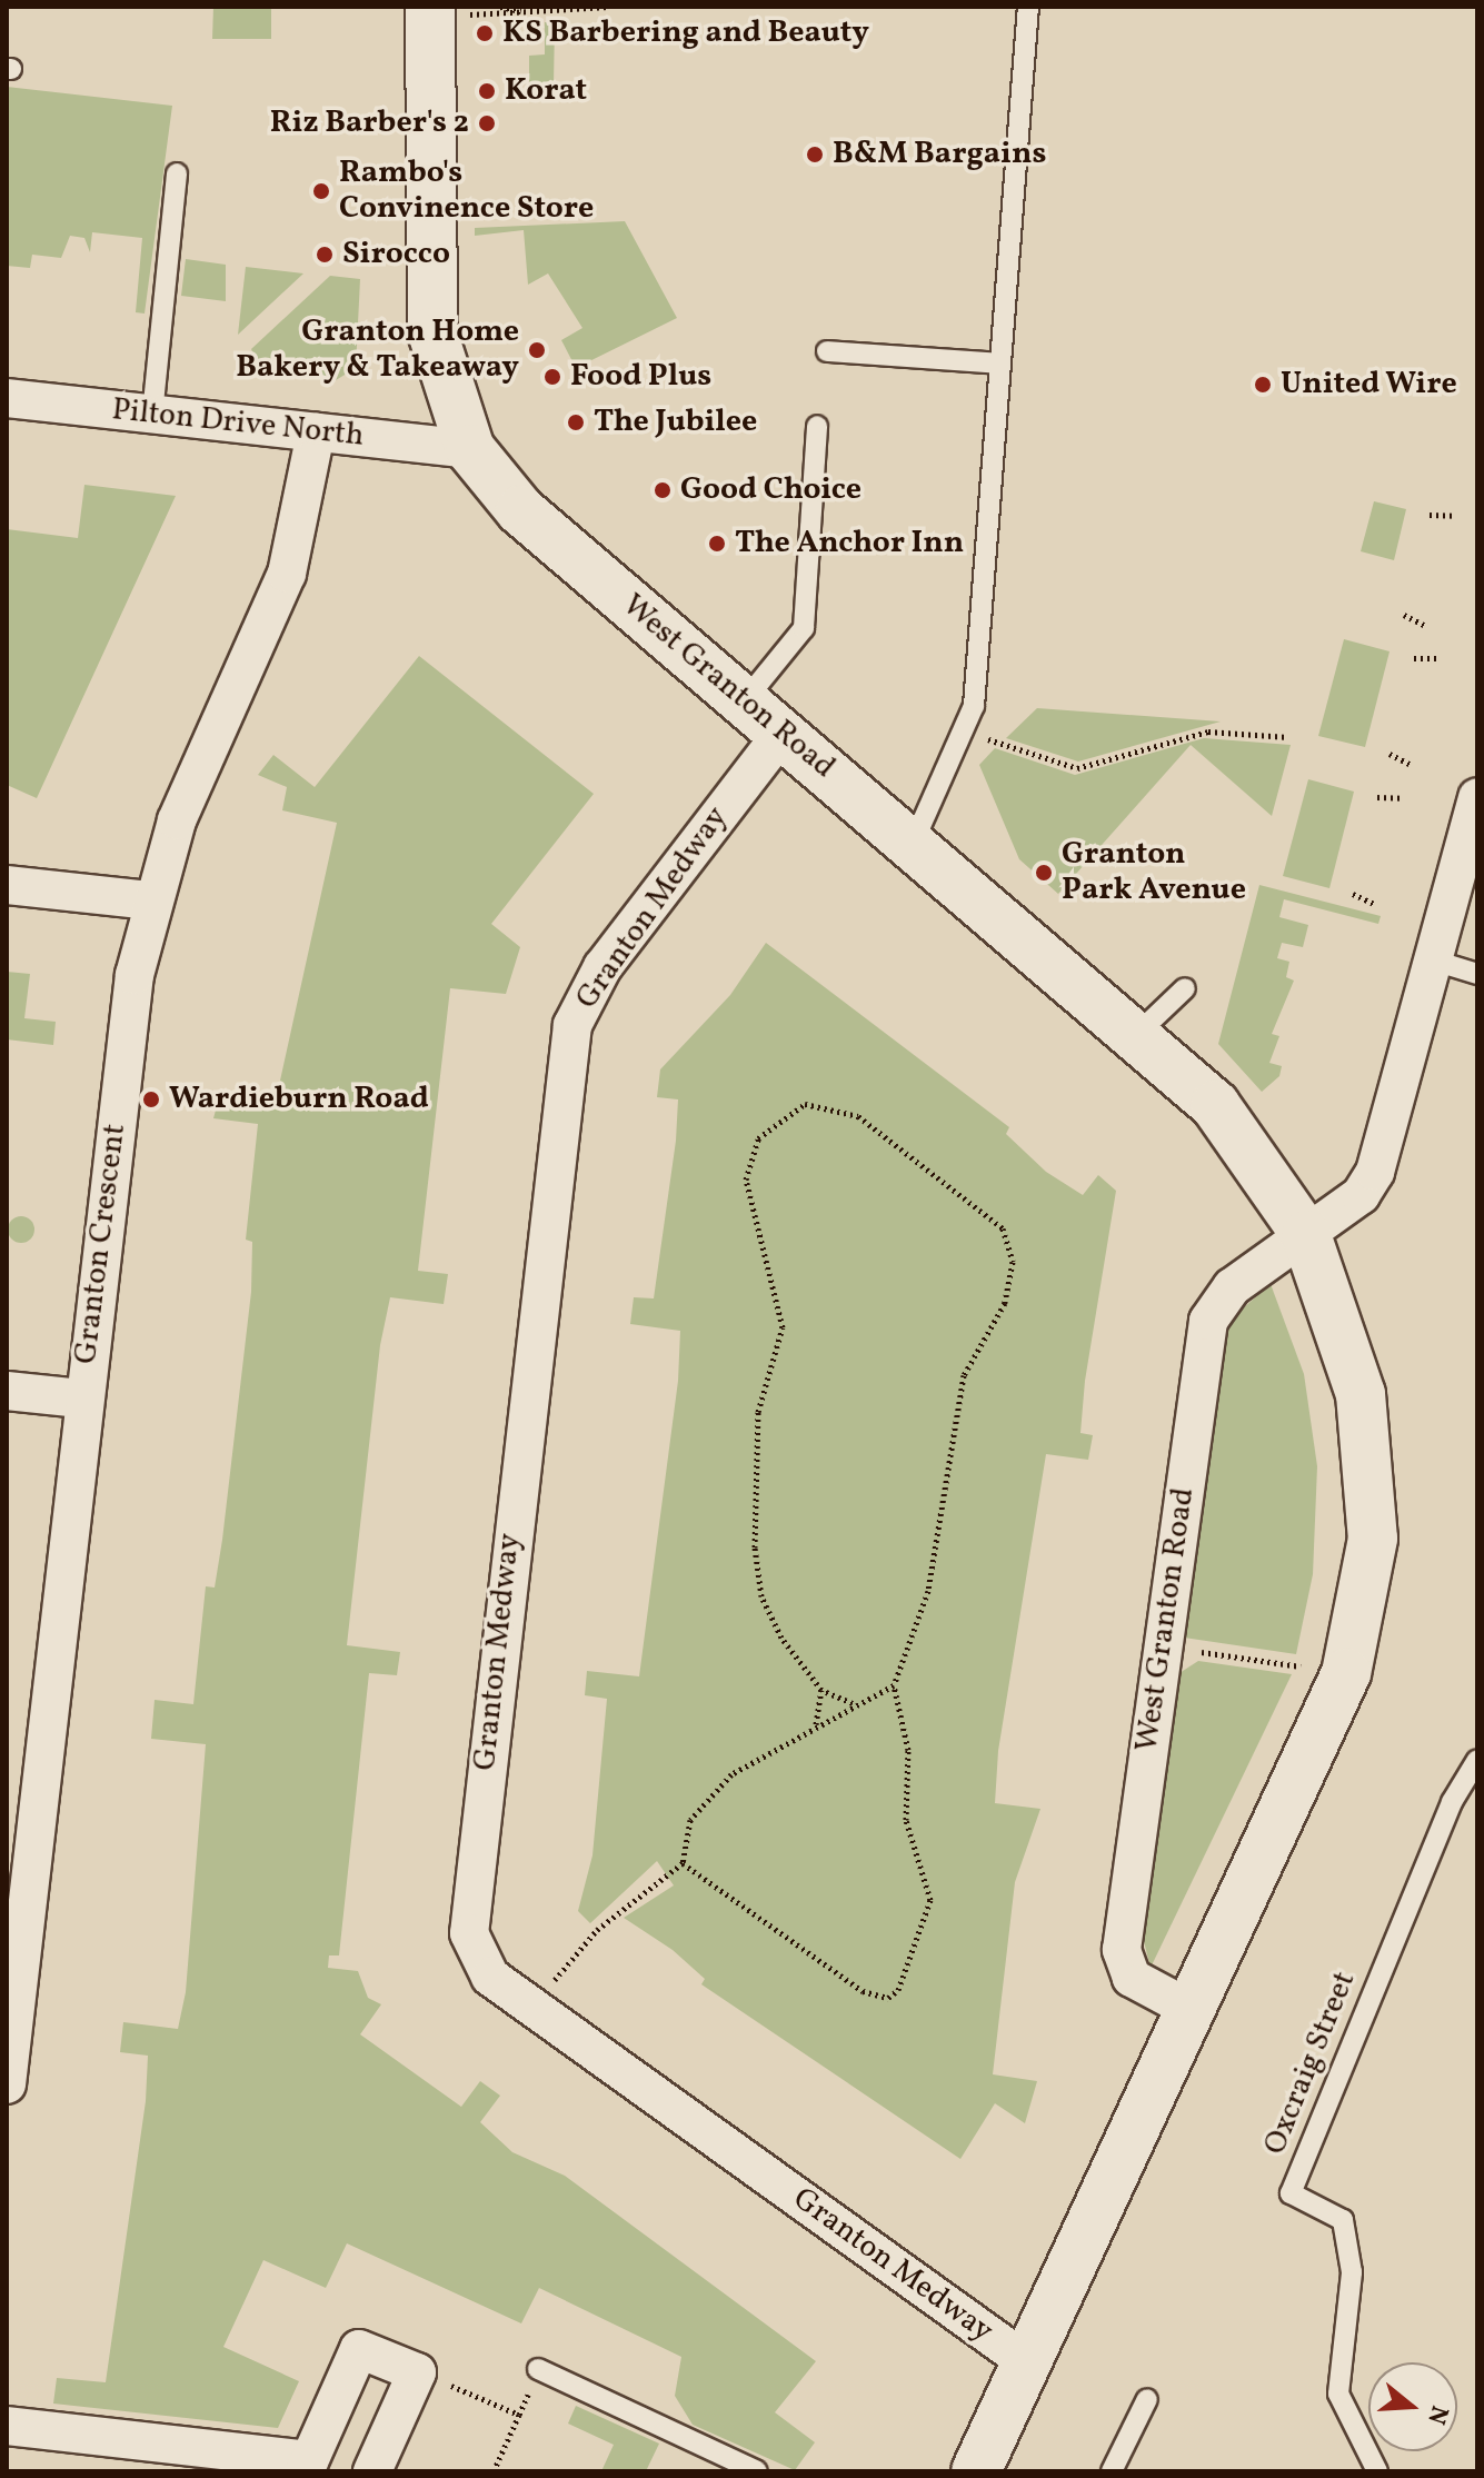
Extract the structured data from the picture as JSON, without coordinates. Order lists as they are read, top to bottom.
{
  "streets": {
    "street": [
      "Pilton Drive North",
      "West Granton Road",
      "Granton Medway",
      "Granton Crescent"
    ],
    "lane": ["Oxcraig Street"]
  },
  "crossings": [
    ["Pilton Drive North", "West Granton Road"],
    ["Pilton Drive North", "Granton Crescent"],
    ["West Granton Road", "Granton Medway"]
  ],
  "places": [
    "KS Barbering and Beauty",
    "Korat",
    "Riz Barber's 2",
    "B&M Bargains",
    "Rambo's Convinence Store",
    "Sirocco",
    "Granton Home Bakery & Takeaway",
    "Food Plus",
    "United Wire",
    "The Jubilee",
    "Good Choice",
    "The Anchor Inn",
    "Granton Park Avenue",
    "Wardieburn Road"
  ],
  "north": "right"
}
